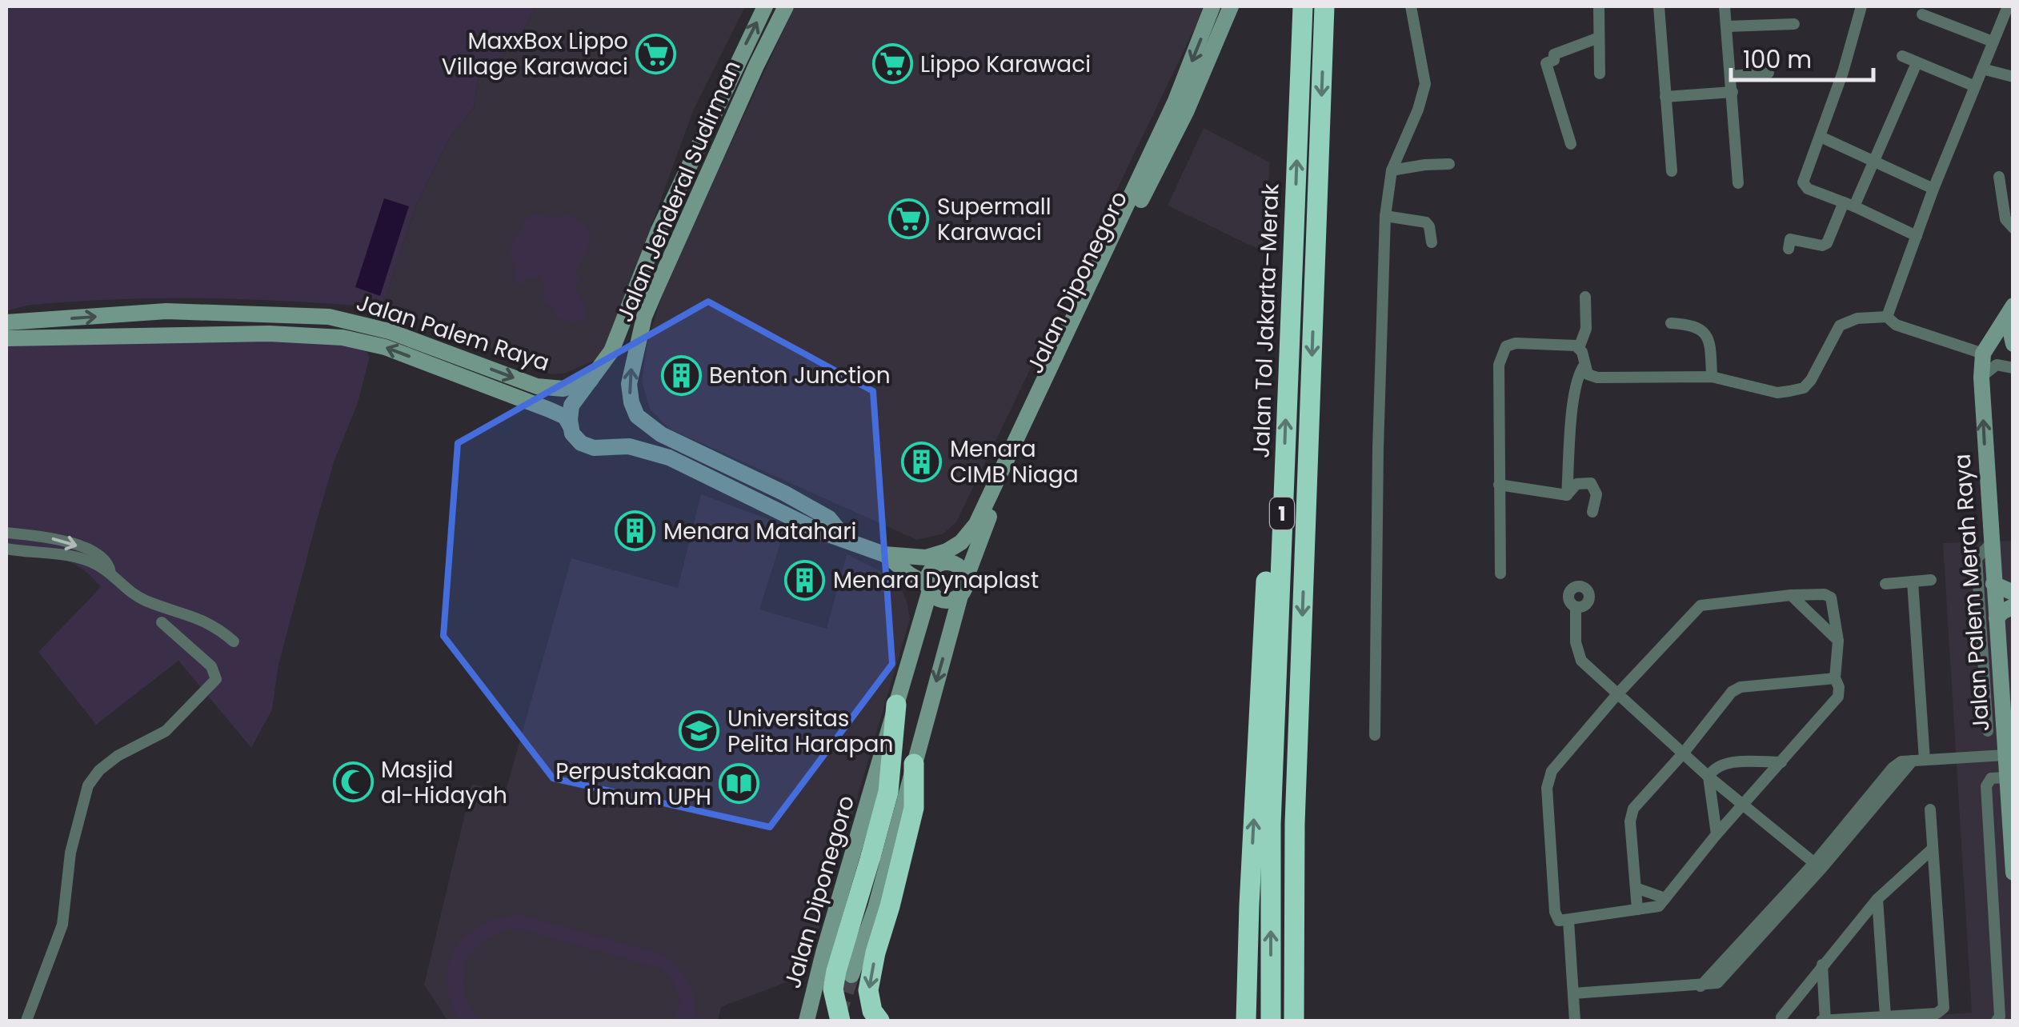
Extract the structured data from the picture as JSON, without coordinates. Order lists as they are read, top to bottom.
{
  "streets": {
    "highway": ["Jalan Tol Jakarta–Merak", "1"],
    "street": [
      "Jalan Jenderal Sudirman",
      "Jalan Diponegoro",
      "Jalan Palem Raya",
      "Jalan Palem Merah Raya"
    ]
  },
  "crossings": [
    ["Jalan Jenderal Sudirman", "Jalan Palem Raya"],
    ["Jalan Diponegoro", "Jalan Palem Raya"]
  ],
  "places": {
    "supermarket": ["MaxxBox Lippo Village Karawaci", "Lippo Karawaci", "Supermall Karawaci"],
    "building": [
      "Benton Junction",
      "Menara CIMB Niaga",
      "Menara Matahari",
      "Menara Dynaplast"
    ],
    "school or university": ["Universitas Pelita Harapan"],
    "mosque": ["Masjid al-Hidayah"],
    "library": ["Perpustakaan Umum UPH"]
  },
  "scale_bar": "100 m"
}
